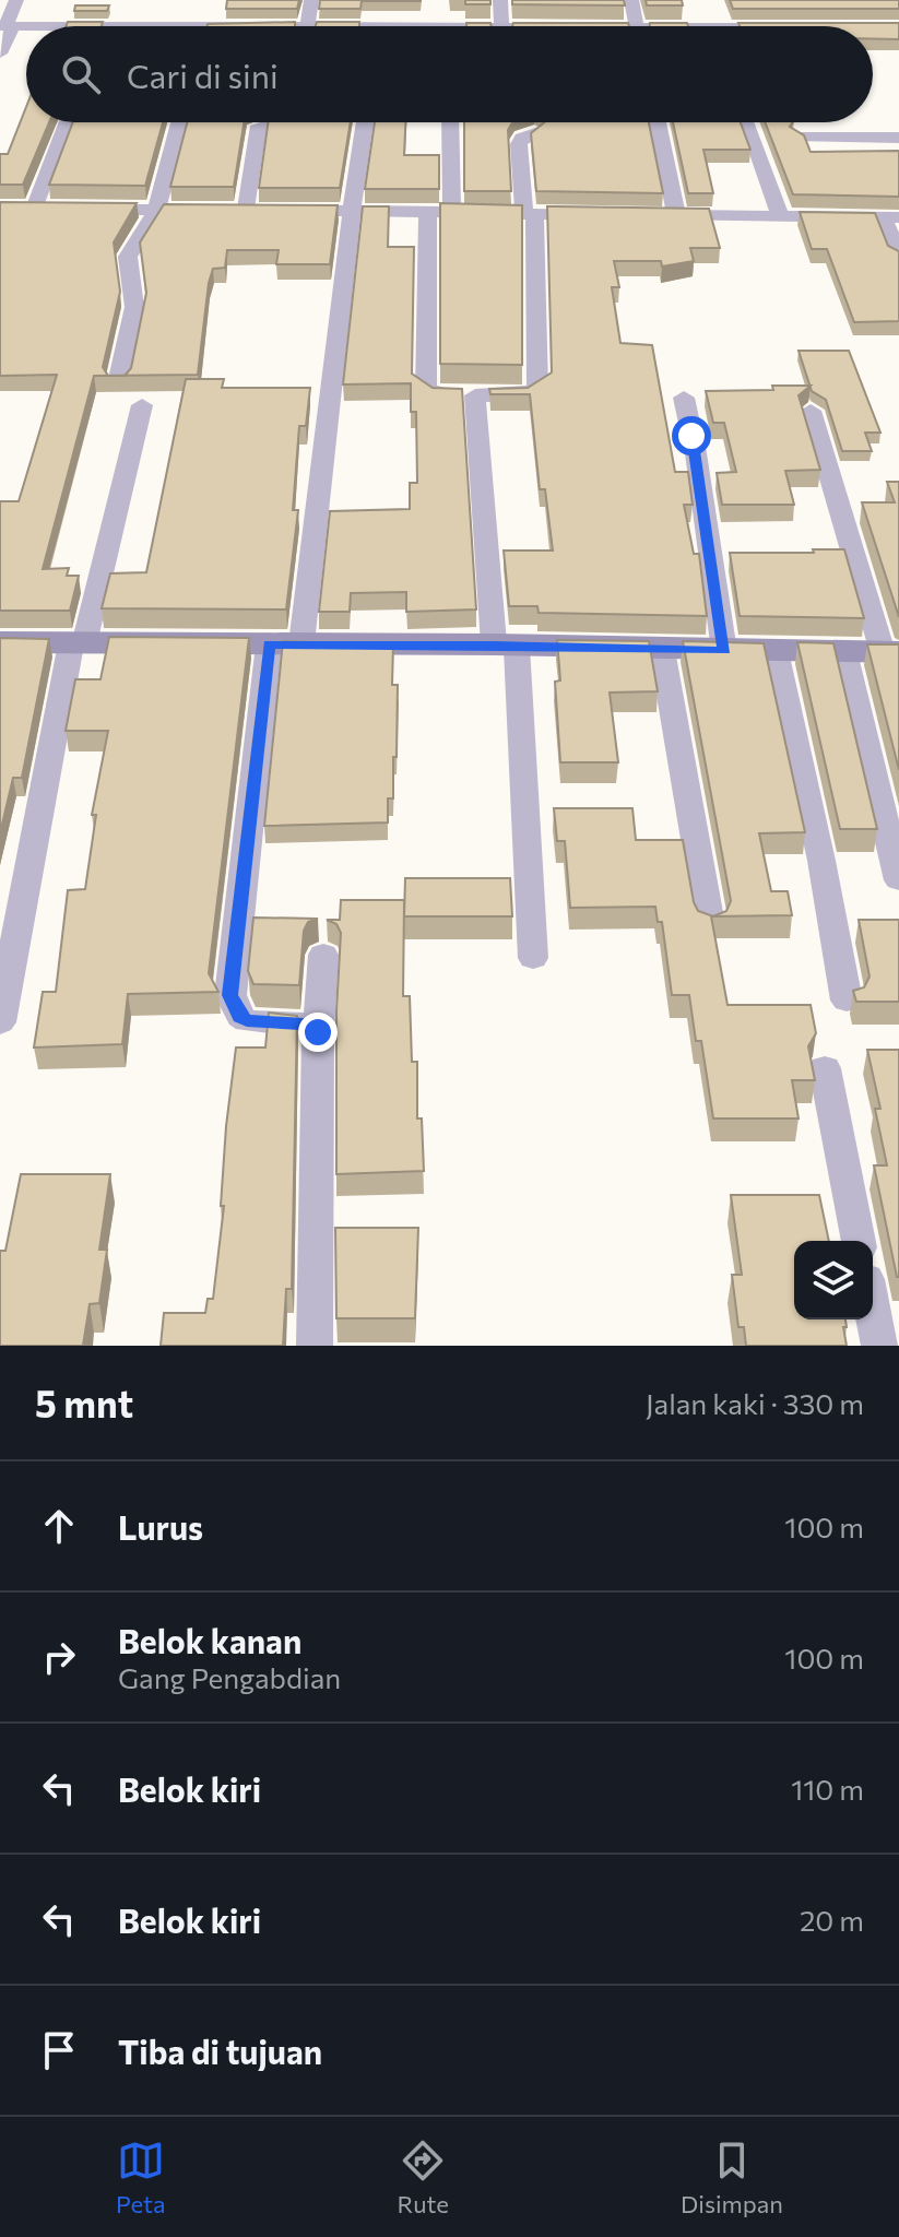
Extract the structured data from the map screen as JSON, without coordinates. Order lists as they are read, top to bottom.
{
  "page": {
    "search": "Cari di sini",
    "heading": ["5 mnt", "Jalan kaki · 330 m"],
    "list": [
      ["Lurus", "100 m"],
      ["Belok kanan", "Gang Pengabdian", "100 m"],
      ["Belok kiri", "110 m"],
      ["Belok kiri", "20 m"],
      "Tiba di tujuan"
    ],
    "nav": ["Peta", "Rute", "Disimpan"]
  }
}
